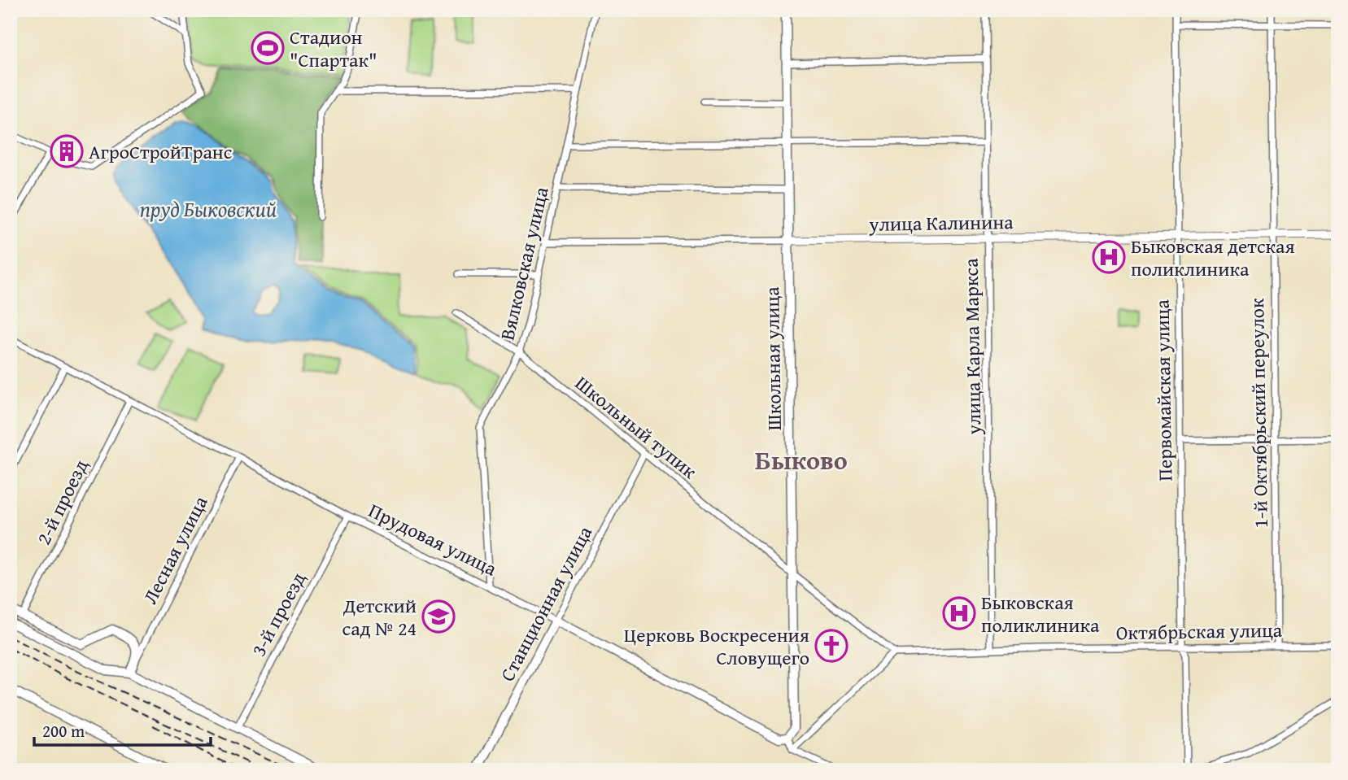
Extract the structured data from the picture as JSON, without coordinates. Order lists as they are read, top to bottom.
{
  "streets": {
    "main road": ["Школьная улица", "Прудовая улица", "Станционная улица"],
    "street": [
      "улица Калинина",
      "Вялковская улица",
      "улица Карла Маркса",
      "Первомайская улица",
      "1-й Октябрьский переулок",
      "Школьный тупик",
      "2-й проезд",
      "Лесная улица",
      "3-й проезд",
      "Октябрьская улица"
    ]
  },
  "crossings": [
    ["улица Калинина", "Вялковская улица"],
    ["улица Калинина", "улица Карла Маркса"],
    ["улица Калинина", "Школьная улица"],
    ["улица Калинина", "Первомайская улица"],
    ["улица Калинина", "1-й Октябрьский переулок"],
    ["Вялковская улица", "Школьный тупик"],
    ["Вялковская улица", "Прудовая улица"],
    ["улица Карла Маркса", "Октябрьская улица"],
    ["Школьная улица", "Школьный тупик"],
    ["Школьная улица", "Прудовая улица"],
    ["Первомайская улица", "Октябрьская улица"],
    ["1-й Октябрьский переулок", "Октябрьская улица"],
    ["Школьный тупик", "Станционная улица"],
    ["Школьный тупик", "Октябрьская улица"],
    ["2-й проезд", "Прудовая улица"],
    ["Прудовая улица", "Лесная улица"],
    ["Прудовая улица", "Станционная улица"],
    ["Прудовая улица", "3-й проезд"]
  ],
  "districts": ["Быково"],
  "water": ["пруд Быковский"],
  "places": {
    "sports": ["Стадион \"Спартак\""],
    "building": ["АгроСтройТранс"],
    "hospital": ["Быковская детская поликлиника", "Быковская поликлиника"],
    "school or university": ["Детский сад № 24"],
    "church": ["Церковь Воскресения Словущего"]
  },
  "scale_bar": "200 m"
}
